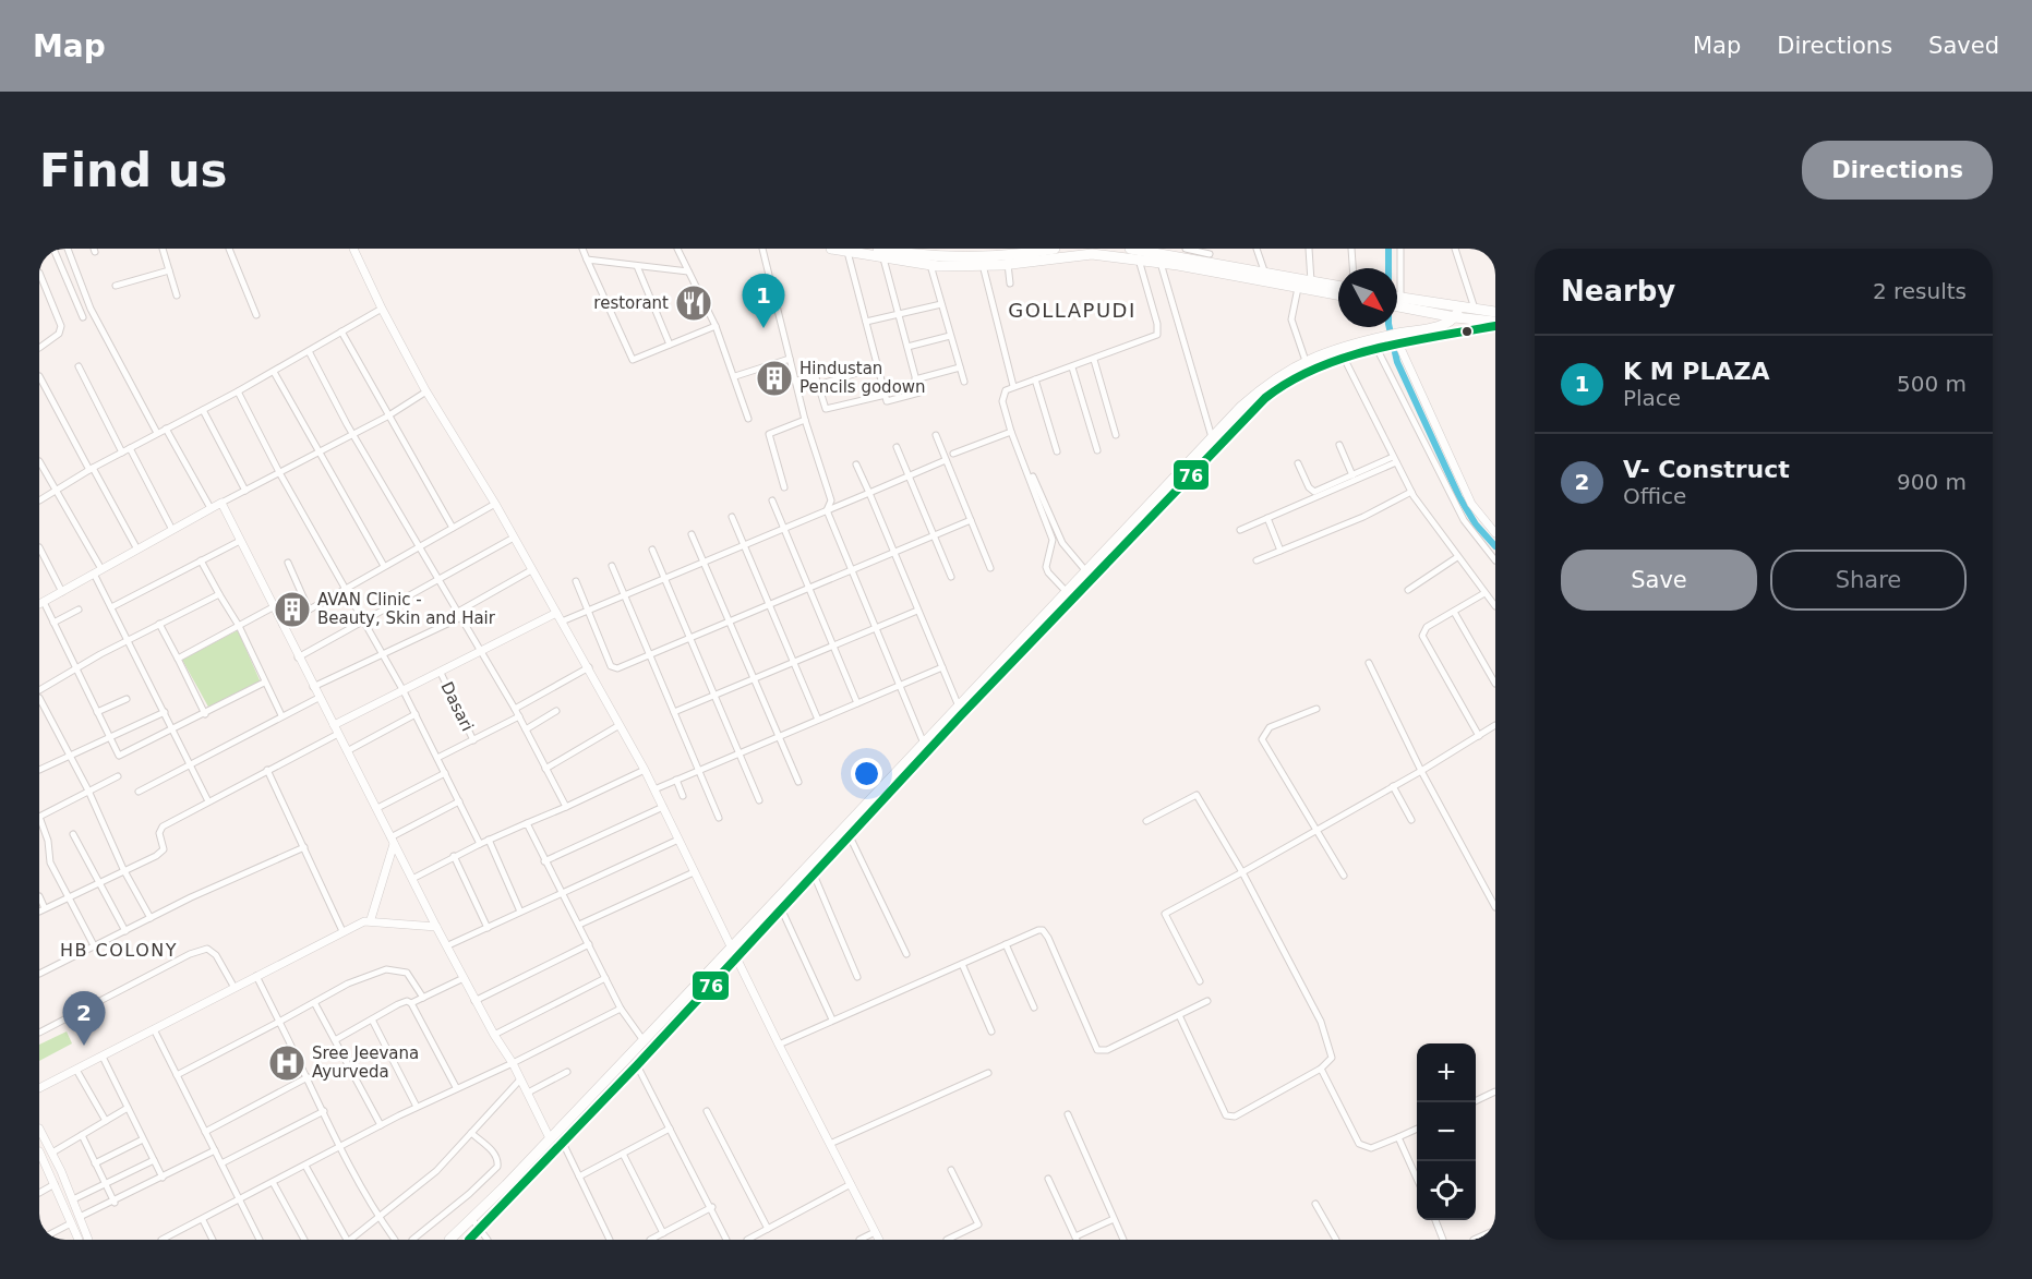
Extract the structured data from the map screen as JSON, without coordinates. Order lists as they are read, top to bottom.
{
  "streets": {
    "street": ["Dasari"]
  },
  "districts": ["GOLLAPUDI", "HB COLONY"],
  "places": {
    "restaurant": ["restorant"],
    "building": ["Hindustan Pencils godown", "AVAN Clinic - Beauty, Skin and Hair"],
    "hospital": ["Sree Jeevana Ayurveda"]
  },
  "lines": ["transit line 76"],
  "north": "bottom right",
  "page": {
    "header": "Map",
    "nav": ["Map", "Directions", "Saved"],
    "buttons": [
      "Directions",
      ["Save", "Share"]
    ],
    "title": "Find us",
    "heading": ["Nearby", "2 results"],
    "pins": ["1", "2"],
    "list": [
      {
        "mark": "1",
        "name": "K M PLAZA",
        "note": "Place",
        "value": "500 m"
      },
      {
        "mark": "2",
        "name": "V- Construct",
        "note": "Office",
        "value": "900 m"
      }
    ],
    "map_buttons": ["+", "−"]
  }
}
